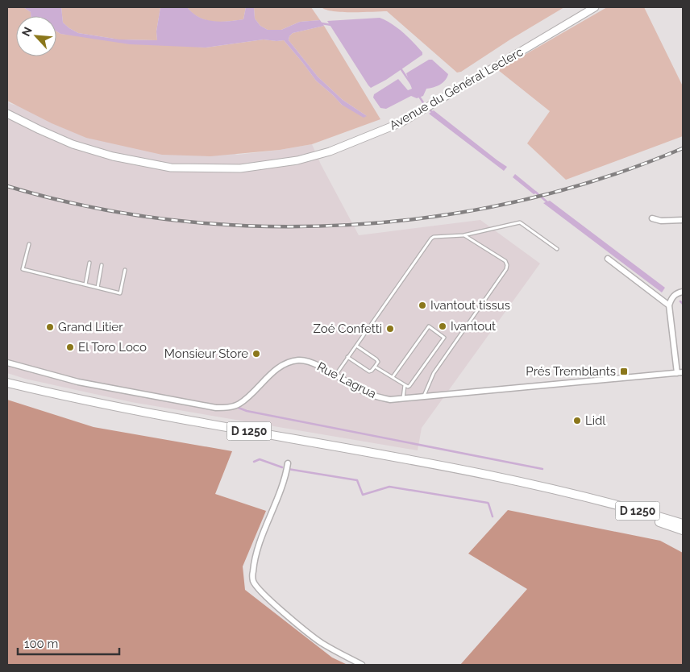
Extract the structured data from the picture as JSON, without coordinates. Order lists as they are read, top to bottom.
{
  "streets": {
    "main road": ["Avenue du Général Leclerc", "D 1250"],
    "street": ["Rue Lagrua"]
  },
  "places": {
    "other": [
      "Ivantout tissus",
      "Ivantout",
      "Grand Litier",
      "Zoé Confetti",
      "El Toro Loco",
      "Monsieur Store",
      "Lidl"
    ],
    "transit": ["Prés Tremblants"]
  },
  "scale_bar": "100 m",
  "north": "top left"
}
